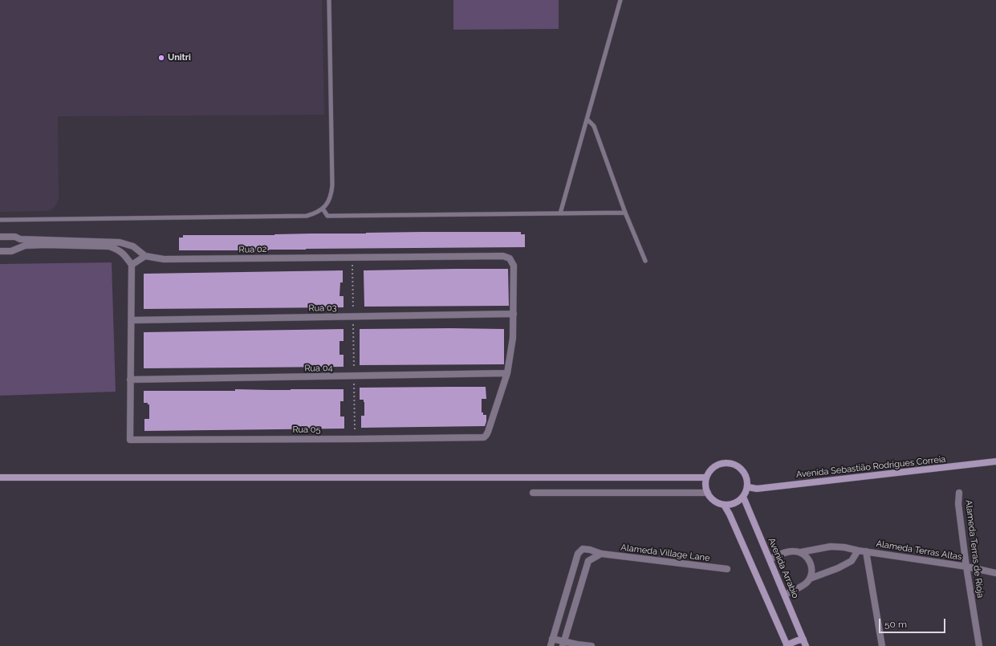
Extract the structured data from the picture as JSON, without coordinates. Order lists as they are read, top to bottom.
{
  "streets": {
    "street": [
      "Rua 02",
      "Rua 03",
      "Rua 04",
      "Rua 05",
      "Avenida Sebastião Rodrigues Correia",
      "Alameda Terras de Rioja",
      "Alameda Terras Altas",
      "Alameda Village Lane",
      "Avenida Arrabio"
    ]
  },
  "crossings": [
    ["Rua 02", "Rua 03"],
    ["Rua 04", "Rua 05"],
    ["Avenida Sebastião Rodrigues Correia", "Avenida Arrabio"],
    ["Alameda Terras de Rioja", "Alameda Terras Altas"],
    ["Alameda Terras Altas", "Avenida Arrabio"]
  ],
  "places": ["Unitri"],
  "scale_bar": "50 m"
}
